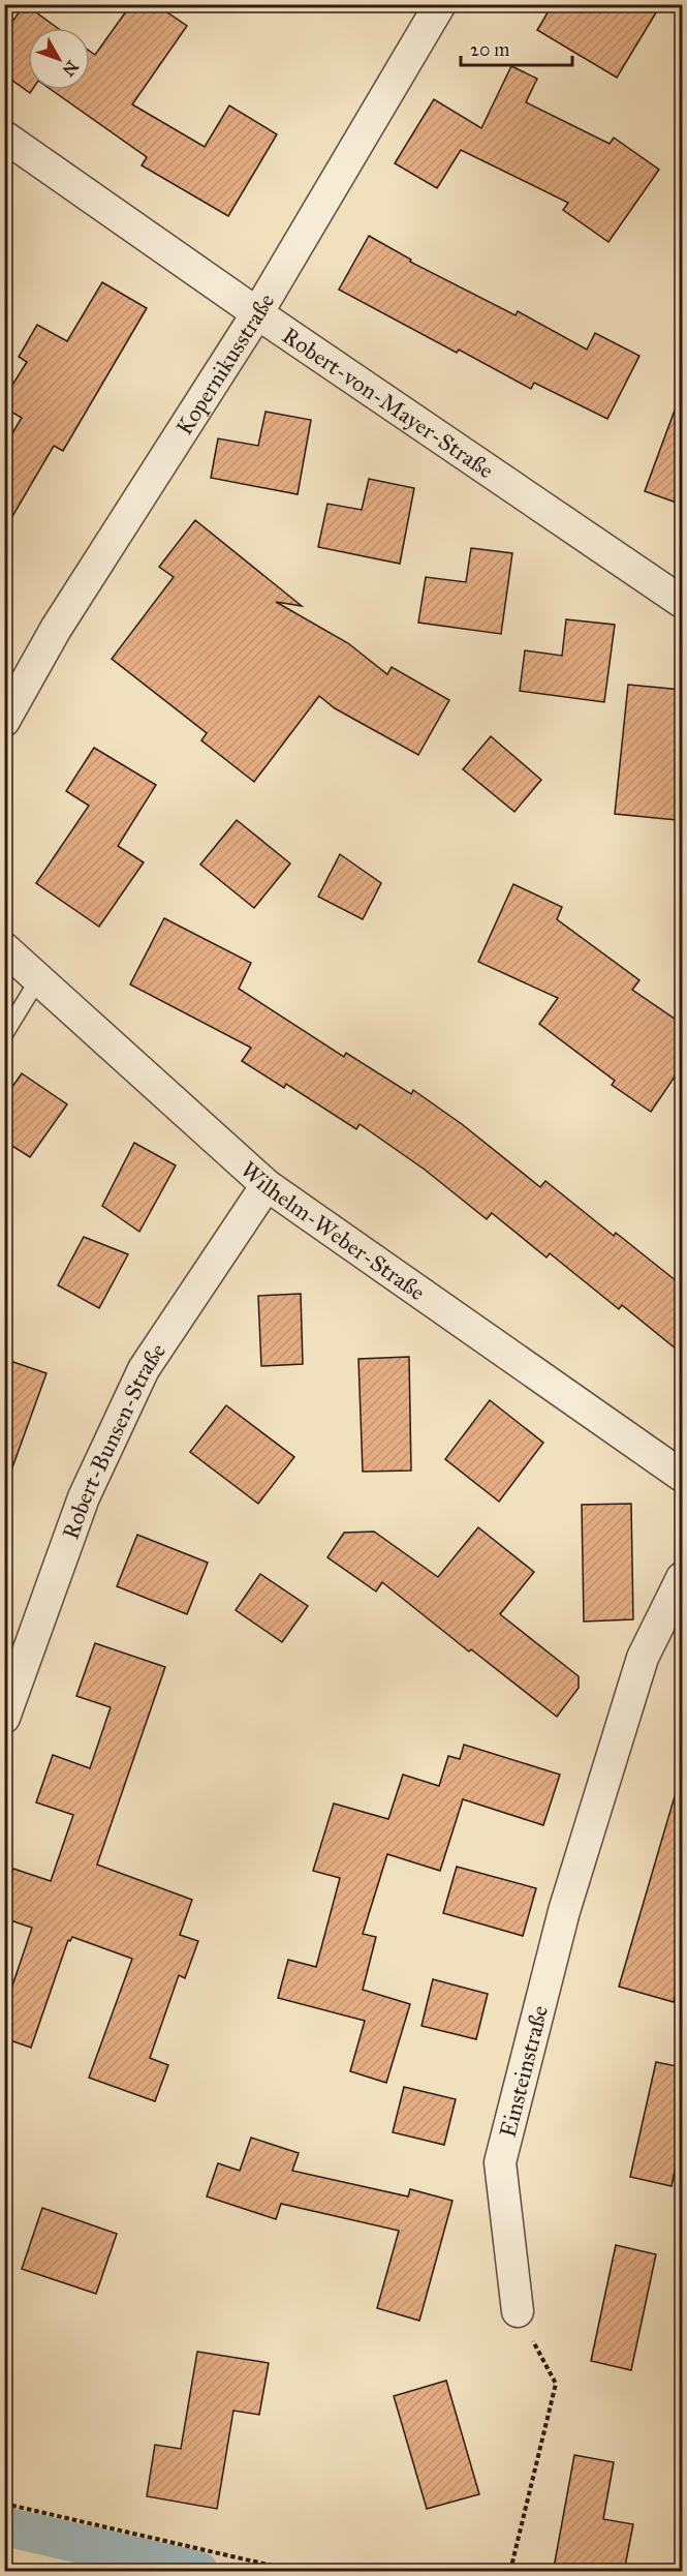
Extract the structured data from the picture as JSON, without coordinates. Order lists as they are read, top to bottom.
{
  "streets": {
    "street": [
      "Kopernikusstraße",
      "Robert-von-Mayer-Straße",
      "Wilhelm-Weber-Straße",
      "Robert-Bunsen-Straße",
      "Einsteinstraße"
    ]
  },
  "crossings": [
    ["Kopernikusstraße", "Robert-von-Mayer-Straße"],
    ["Wilhelm-Weber-Straße", "Robert-Bunsen-Straße"]
  ],
  "scale_bar": "20 m",
  "north": "bottom right"
}
